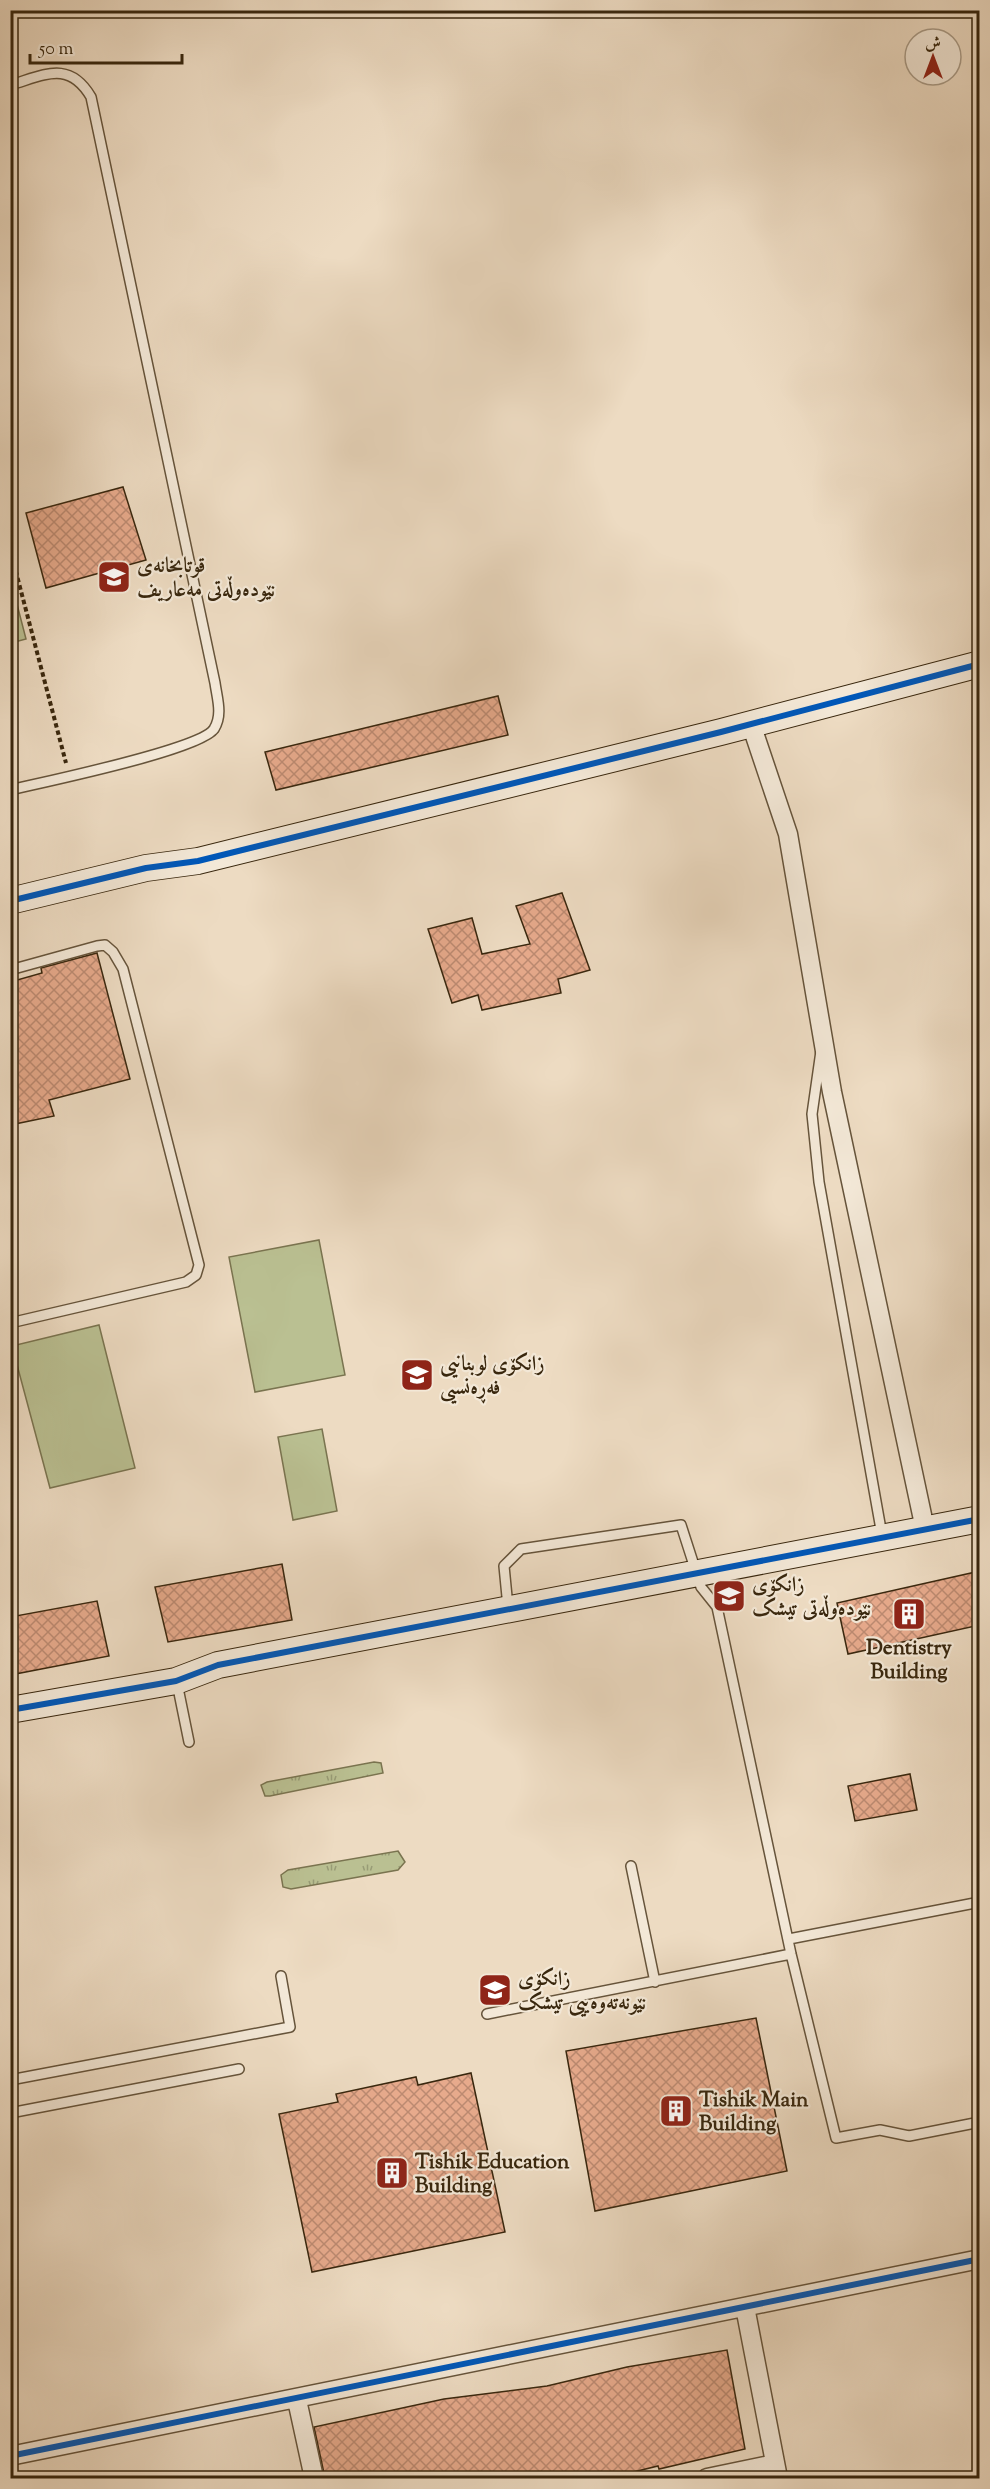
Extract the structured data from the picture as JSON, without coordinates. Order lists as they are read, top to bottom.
{
  "places": {
    "school or university": [
      "قوتابخانەی نێودەوڵەتی مەعاریف",
      "زانکۆی لوبنانیی فەڕەنسیی",
      "زانکۆی نێودەوڵەتی تیشک",
      "زانکۆی نێونەتەوەییی تیشک"
    ],
    "building": ["Dentistry Building", "Tishik Main Building", "Tishik Education Building"]
  },
  "scale_bar": "50 m",
  "north": "top"
}
